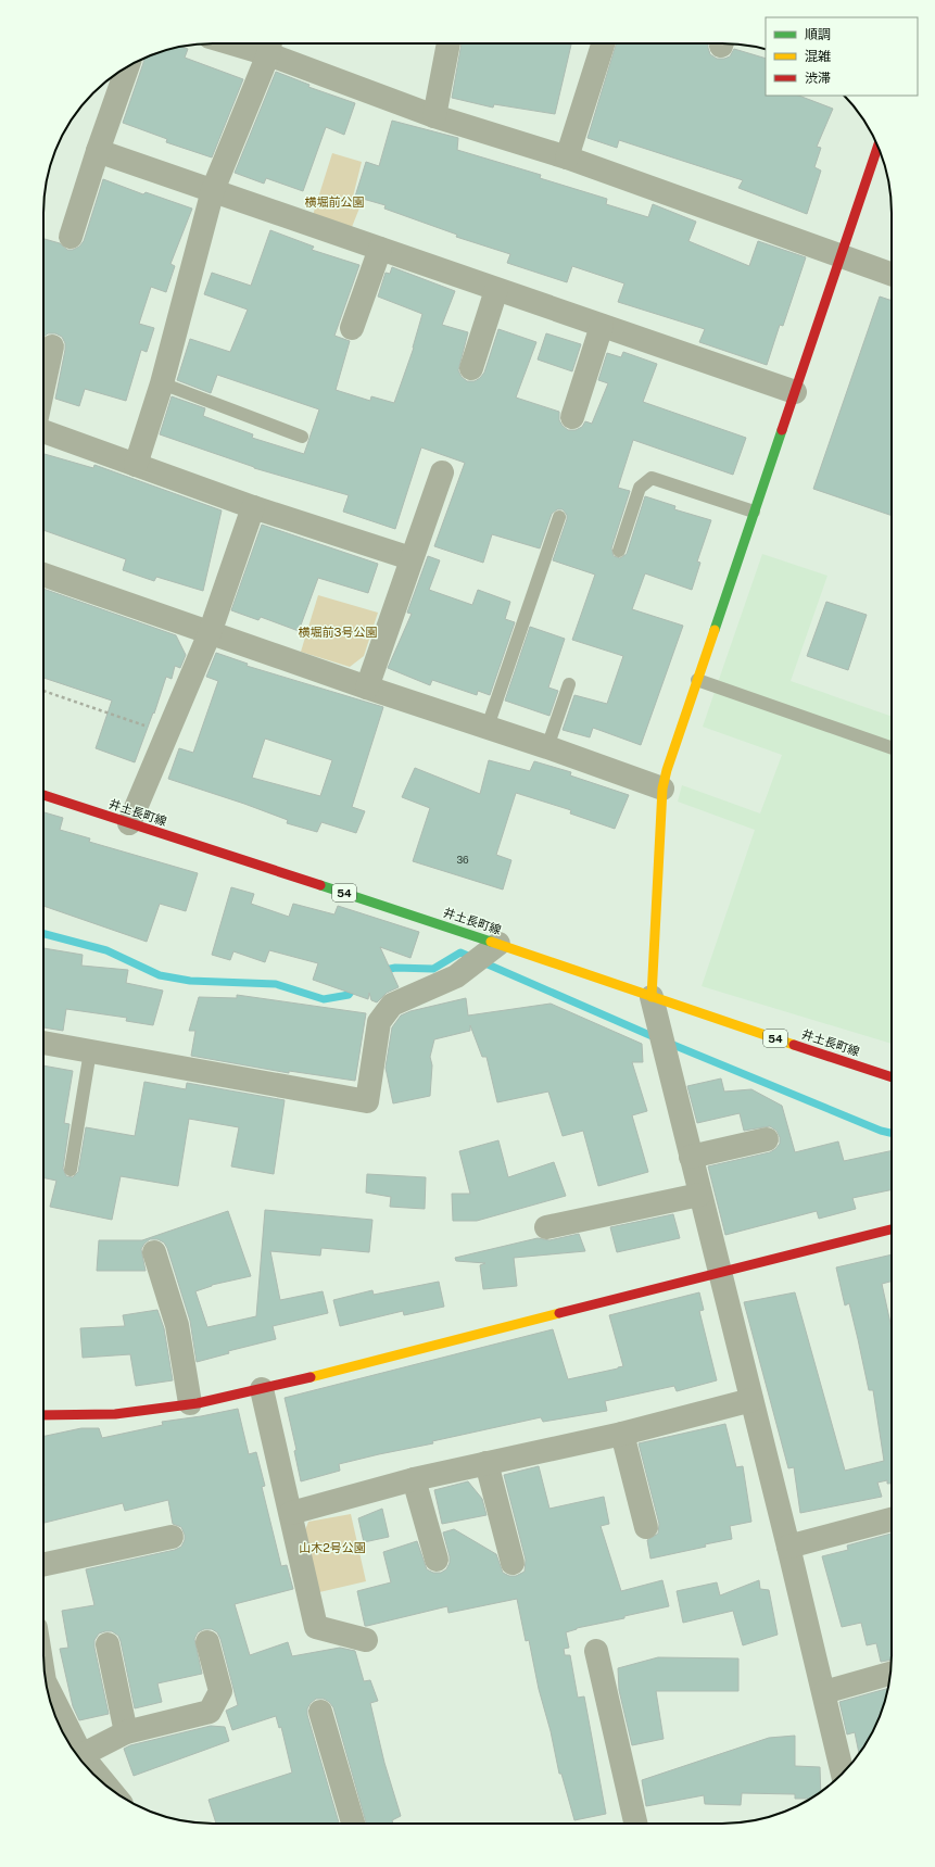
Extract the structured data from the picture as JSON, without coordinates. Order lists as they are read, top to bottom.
{
  "streets": {
    "street": ["井土長町線", "54"]
  },
  "parks": ["横堀前公園", "横堀前3号公園", "山木2号公園"],
  "house_numbers": ["36"],
  "legend": ["順調", "混雑", "渋滞"]
}
